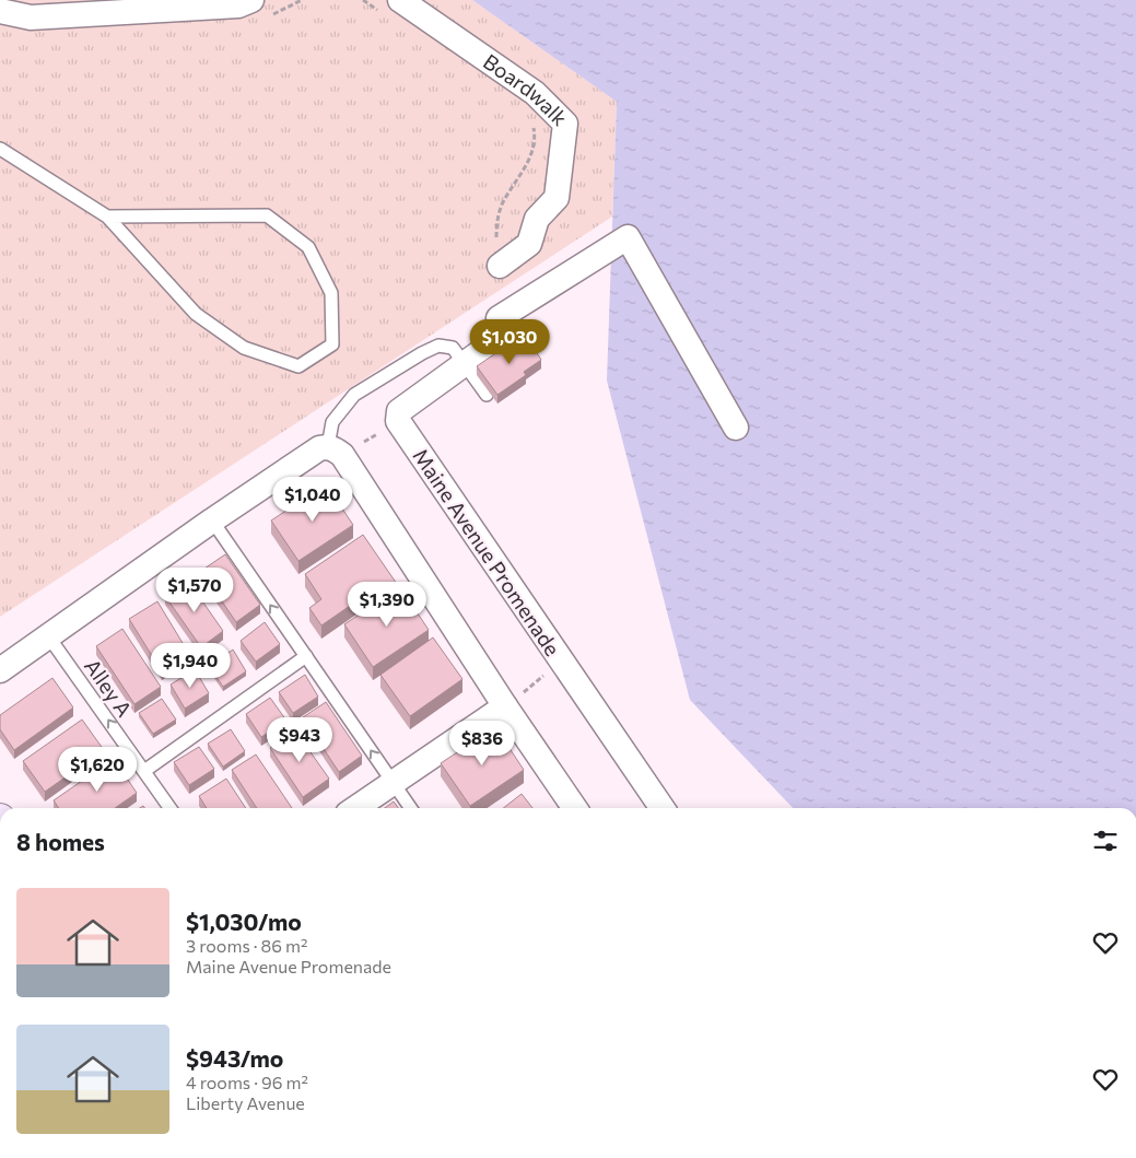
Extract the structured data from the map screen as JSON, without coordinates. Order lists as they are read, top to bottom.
{
  "streets": {
    "street": ["Boardwalk", "Maine Avenue Promenade"],
    "lane": ["Alley A"]
  },
  "one_way": ["Alley A"],
  "page": {
    "price": [
      "$1,030",
      "$1,040",
      "$1,570",
      "$1,390",
      "$1,940",
      "$943",
      "$836",
      "$1,620"
    ],
    "heading": "8 homes",
    "list": [
      {
        "name": "$1,030/mo",
        "note": "3 rooms · 86 m² · Maine Avenue Promenade"
      },
      {
        "name": "$943/mo",
        "note": "4 rooms · 96 m² · Liberty Avenue"
      }
    ]
  }
}
